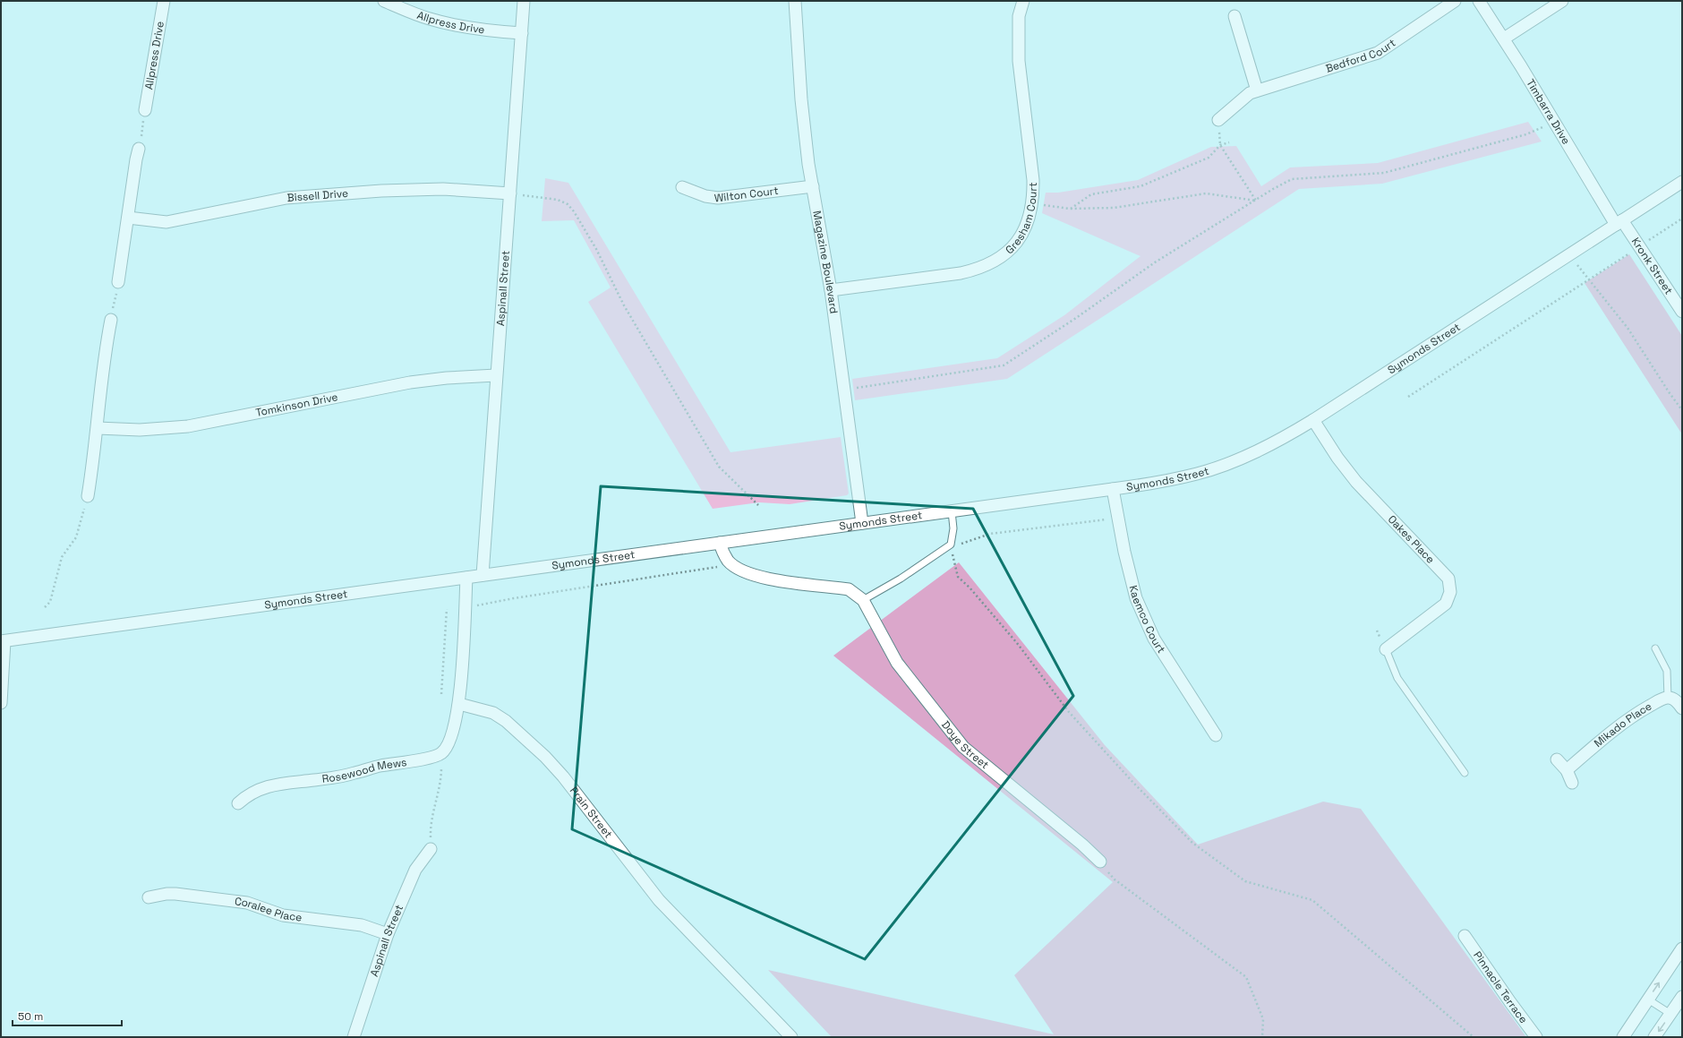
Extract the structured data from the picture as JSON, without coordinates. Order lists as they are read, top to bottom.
{
  "streets": {
    "street": [
      "Allpress Drive",
      "Bedford Court",
      "Timbarra Drive",
      "Wilton Court",
      "Bissell Drive",
      "Gresham Court",
      "Magazine Boulevard",
      "Kronk Street",
      "Aspinall Street",
      "Symonds Street",
      "Tomkinson Drive",
      "Oakes Place",
      "Kaemco Court",
      "Mikado Place",
      "Doye Street",
      "Rosewood Mews",
      "Prain Street",
      "Coralee Place",
      "Pinnacle Terrace"
    ]
  },
  "crossings": [
    ["Allpress Drive", "Aspinall Street"],
    ["Timbarra Drive", "Kronk Street"],
    ["Timbarra Drive", "Symonds Street"],
    ["Wilton Court", "Magazine Boulevard"],
    ["Bissell Drive", "Aspinall Street"],
    ["Gresham Court", "Magazine Boulevard"],
    ["Magazine Boulevard", "Symonds Street"],
    ["Kronk Street", "Symonds Street"],
    ["Aspinall Street", "Symonds Street"],
    ["Aspinall Street", "Tomkinson Drive"],
    ["Aspinall Street", "Coralee Place"],
    ["Symonds Street", "Oakes Place"],
    ["Symonds Street", "Kaemco Court"],
    ["Symonds Street", "Doye Street"]
  ],
  "scale_bar": "50 m"
}
